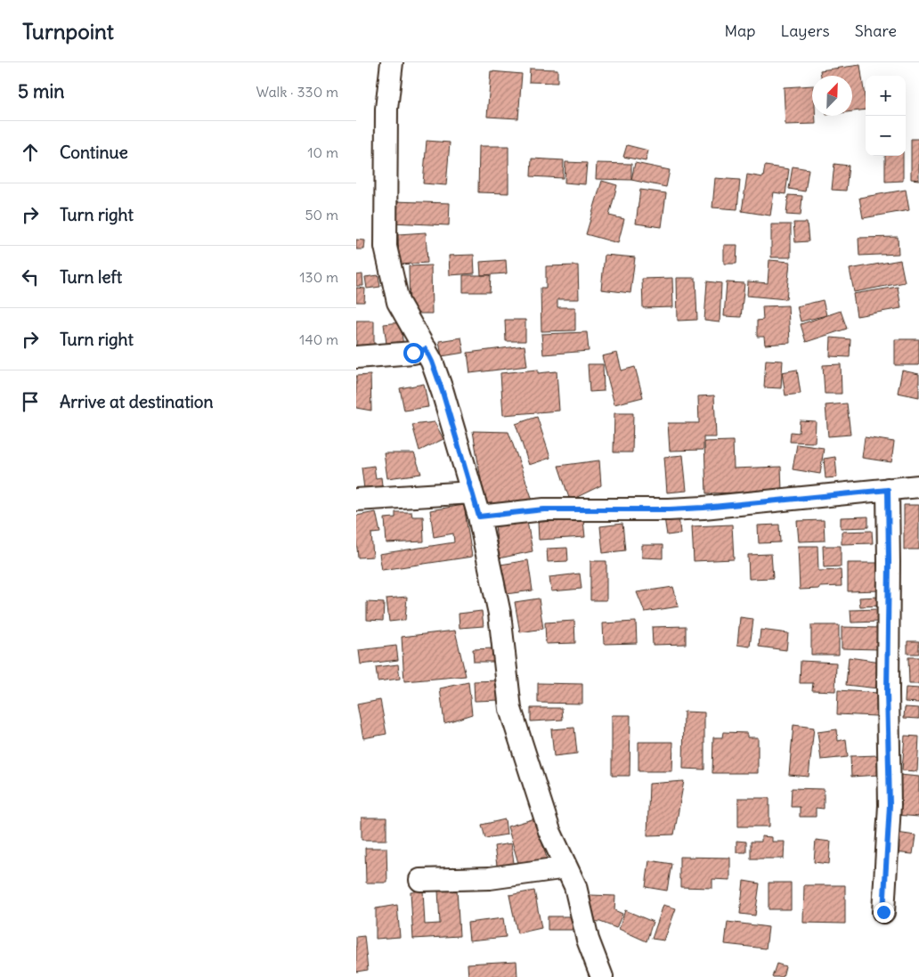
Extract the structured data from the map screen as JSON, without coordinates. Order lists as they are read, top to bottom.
{
  "north": "top right",
  "page": {
    "header": "Turnpoint",
    "nav": ["Map", "Layers", "Share"],
    "heading": ["5 min", "Walk · 330 m"],
    "map_buttons": ["+", "−"],
    "list": [
      ["Continue", "10 m"],
      ["Turn right", "50 m"],
      ["Turn left", "130 m"],
      ["Turn right", "140 m"],
      "Arrive at destination"
    ]
  }
}
